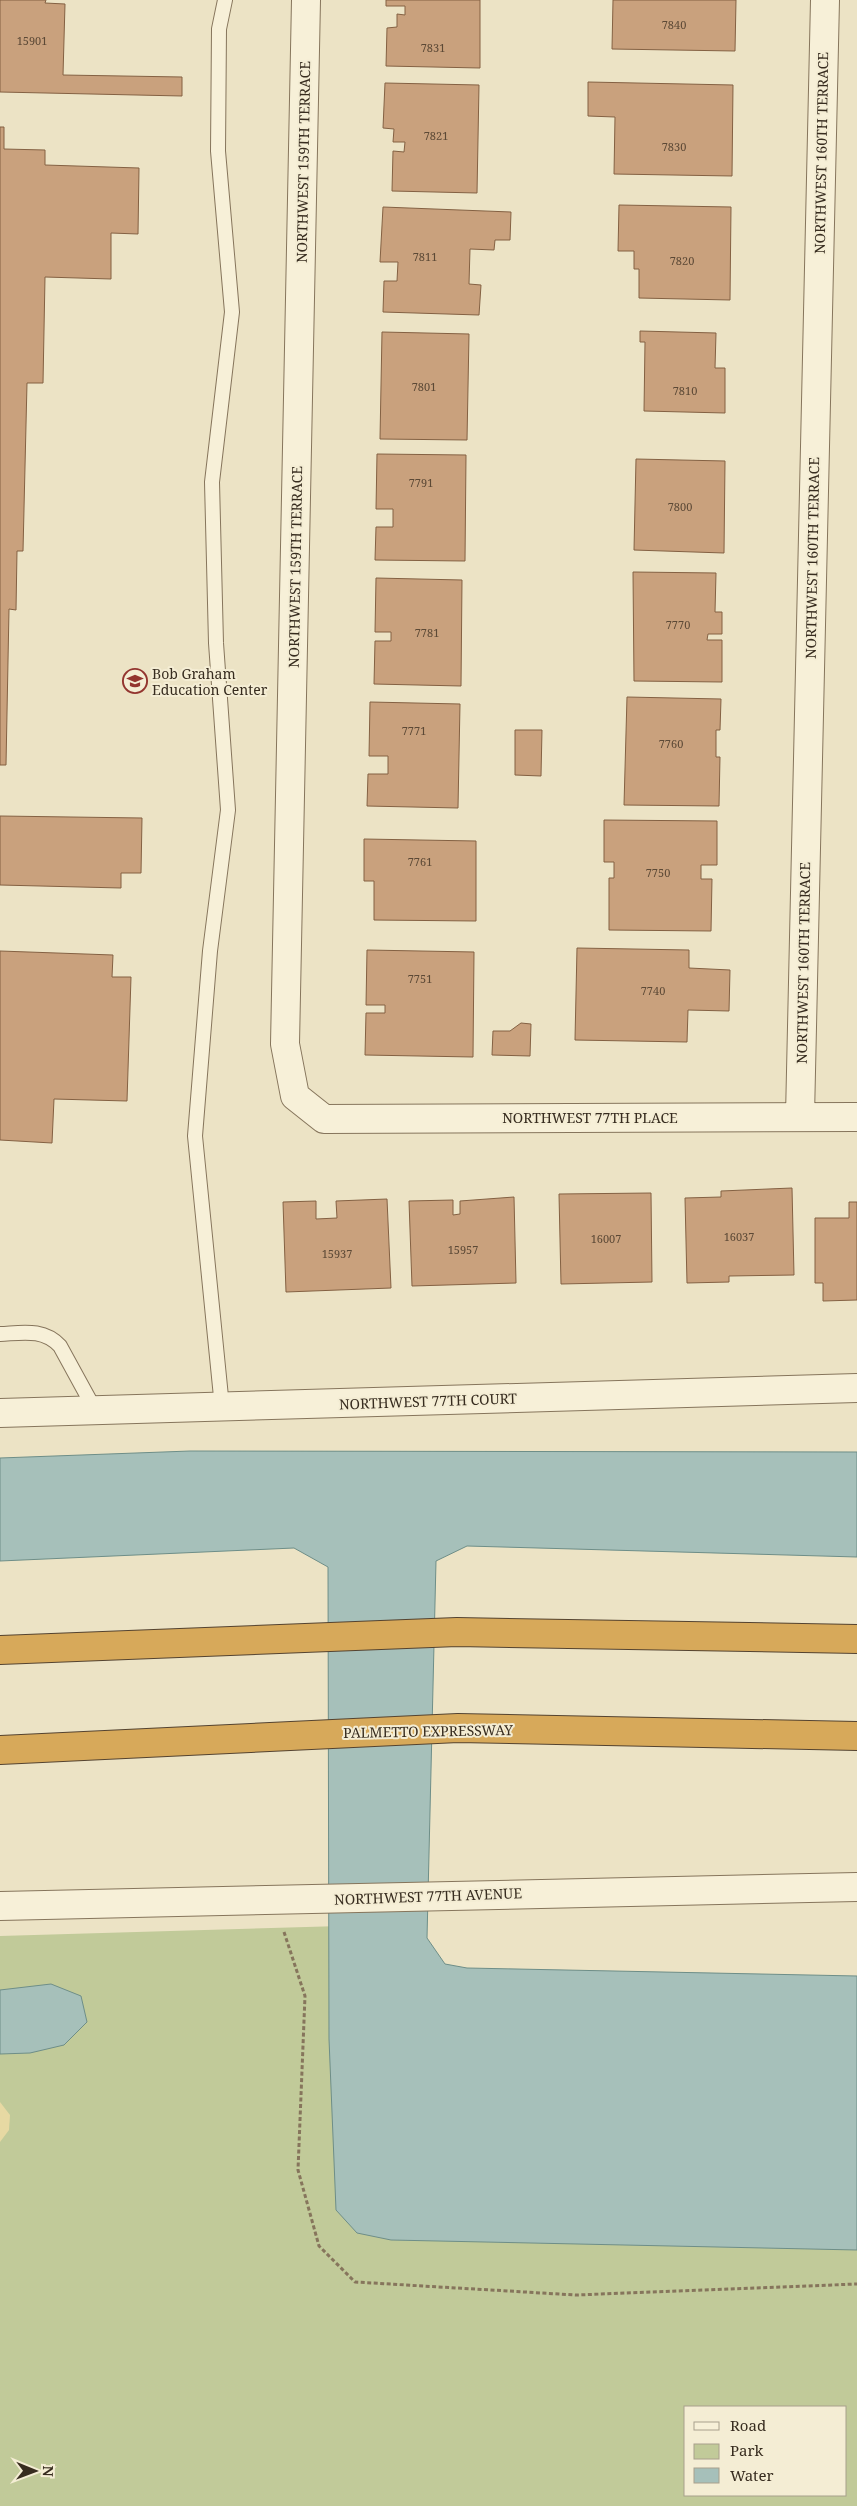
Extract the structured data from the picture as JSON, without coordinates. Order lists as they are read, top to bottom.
{
  "streets": {
    "highway": ["PALMETTO EXPRESSWAY"],
    "street": [
      "NORTHWEST 160TH TERRACE",
      "NORTHWEST 159TH TERRACE",
      "NORTHWEST 77TH PLACE",
      "NORTHWEST 77TH COURT",
      "NORTHWEST 77TH AVENUE"
    ]
  },
  "crossings": [
    ["NORTHWEST 160TH TERRACE", "NORTHWEST 77TH PLACE"],
    ["NORTHWEST 159TH TERRACE", "NORTHWEST 77TH PLACE"]
  ],
  "places": {
    "school or university": ["Bob Graham Education Center"]
  },
  "house_numbers": [
    "7840",
    "15901",
    "7831",
    "7821",
    "7830",
    "7811",
    "7820",
    "7801",
    "7810",
    "7791",
    "7800",
    "7770",
    "7781",
    "7771",
    "7760",
    "7761",
    "7750",
    "7751",
    "7740",
    "16037",
    "16007",
    "15957",
    "15937"
  ],
  "legend": ["Road", "Park", "Water"],
  "north": "right"
}
